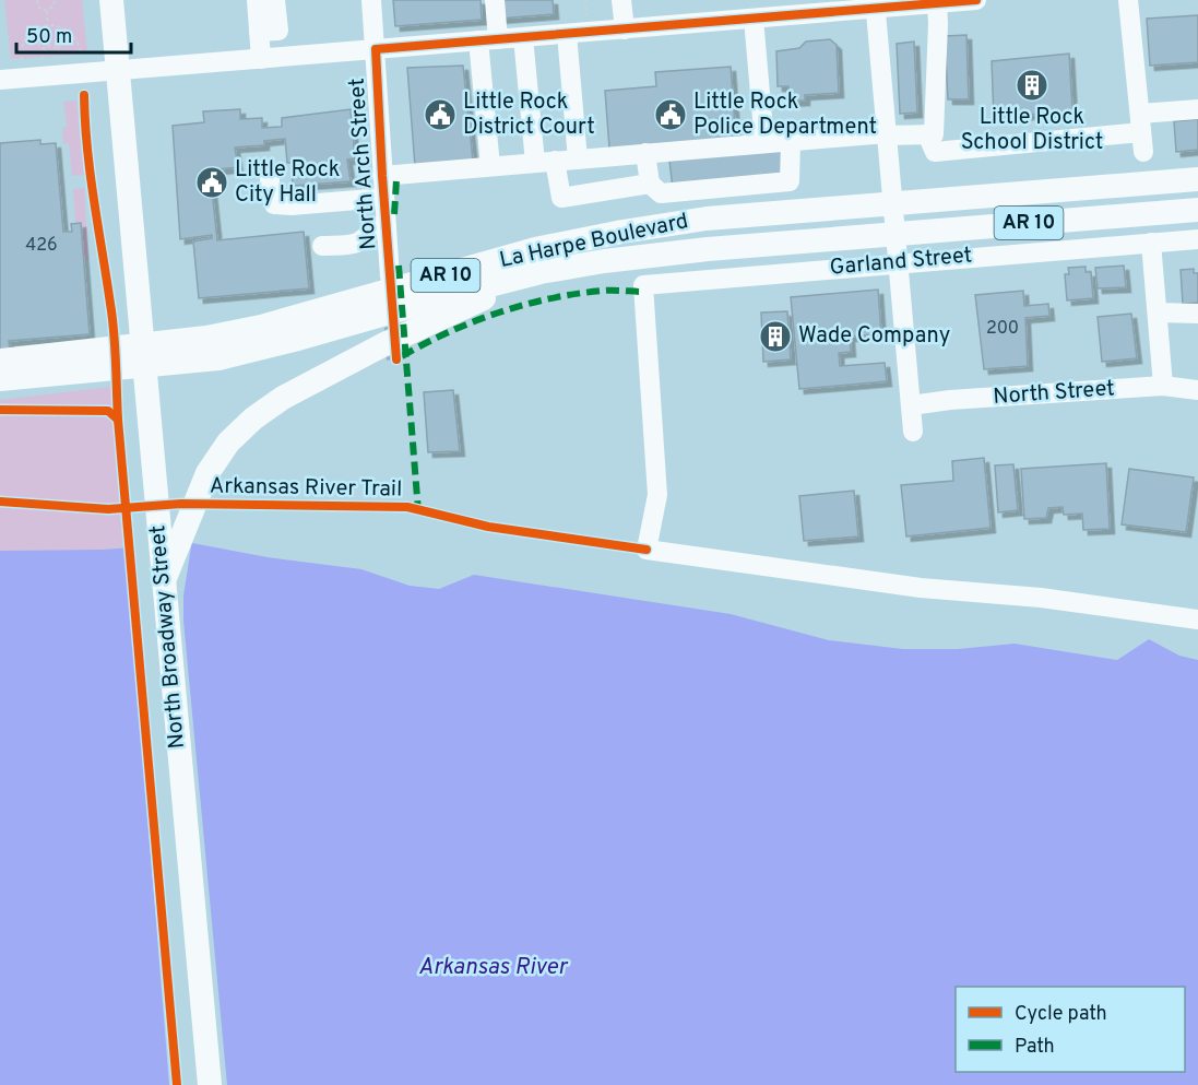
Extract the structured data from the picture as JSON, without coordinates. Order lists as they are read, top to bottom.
{
  "streets": {
    "main road": ["AR 10", "La Harpe Boulevard", "North Broadway Street"],
    "street": ["North Arch Street", "Garland Street", "North Street"],
    "cycle path": ["Arkansas River Trail"]
  },
  "water": ["Arkansas River"],
  "places": {
    "building": ["Little Rock School District", "Wade Company"],
    "public building": ["Little Rock District Court", "Little Rock Police Department", "Little Rock City Hall"]
  },
  "house_numbers": ["426", "200"],
  "legend": ["Cycle path", "Path"],
  "scale_bar": "50 m"
}
